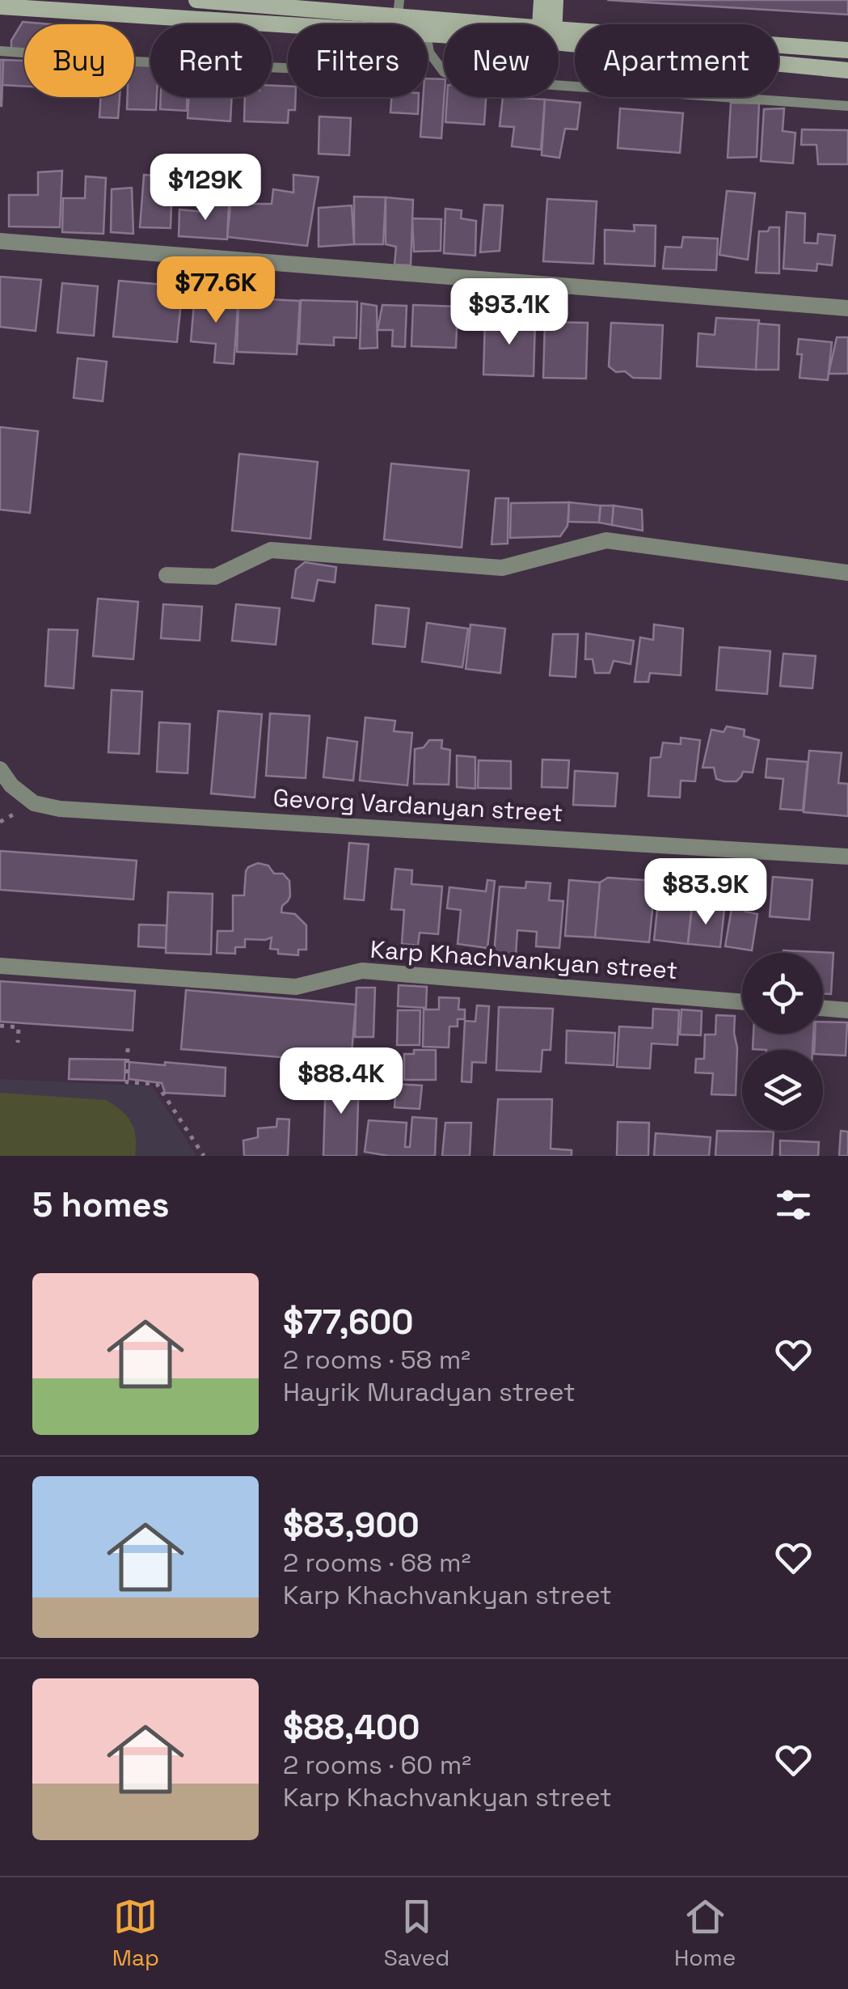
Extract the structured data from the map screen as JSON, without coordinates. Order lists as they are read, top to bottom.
{
  "streets": {
    "street": ["Gevorg Vardanyan street", "Karp Khachvankyan street"]
  },
  "page": {
    "chip": [
      "Buy",
      "Rent",
      "Filters",
      "New",
      "Apartment"
    ],
    "price": [
      "$129K",
      "$77.6K",
      "$93.1K",
      "$83.9K",
      "$88.4K"
    ],
    "heading": "5 homes",
    "list": [
      {
        "name": "$77,600",
        "note": "2 rooms · 58 m² · Hayrik Muradyan street"
      },
      {
        "name": "$83,900",
        "note": "2 rooms · 68 m² · Karp Khachvankyan street"
      },
      {
        "name": "$88,400",
        "note": "2 rooms · 60 m² · Karp Khachvankyan street"
      }
    ],
    "tabs": ["Map", "Saved", "Home"]
  }
}
